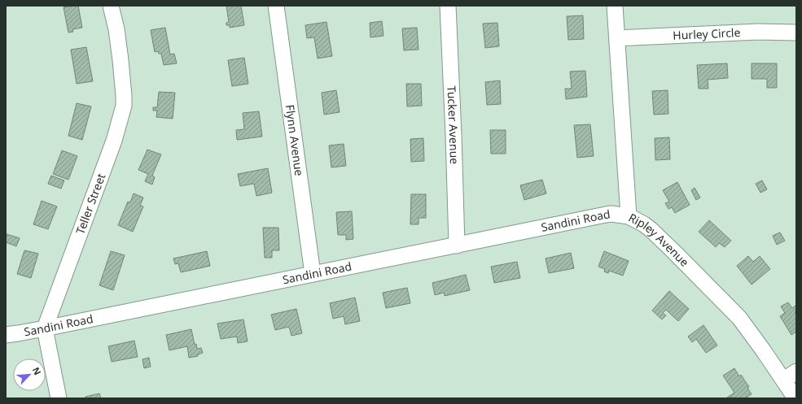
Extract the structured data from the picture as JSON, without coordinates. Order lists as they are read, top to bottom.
{
  "streets": {
    "street": [
      "Hurley Circle",
      "Tucker Avenue",
      "Flynn Avenue",
      "Teller Street",
      "Sandini Road",
      "Ripley Avenue"
    ]
  },
  "crossings": [
    ["Hurley Circle", "Ripley Avenue"],
    ["Tucker Avenue", "Sandini Road"],
    ["Flynn Avenue", "Sandini Road"],
    ["Teller Street", "Sandini Road"],
    ["Sandini Road", "Ripley Avenue"]
  ],
  "north": "top right"
}
